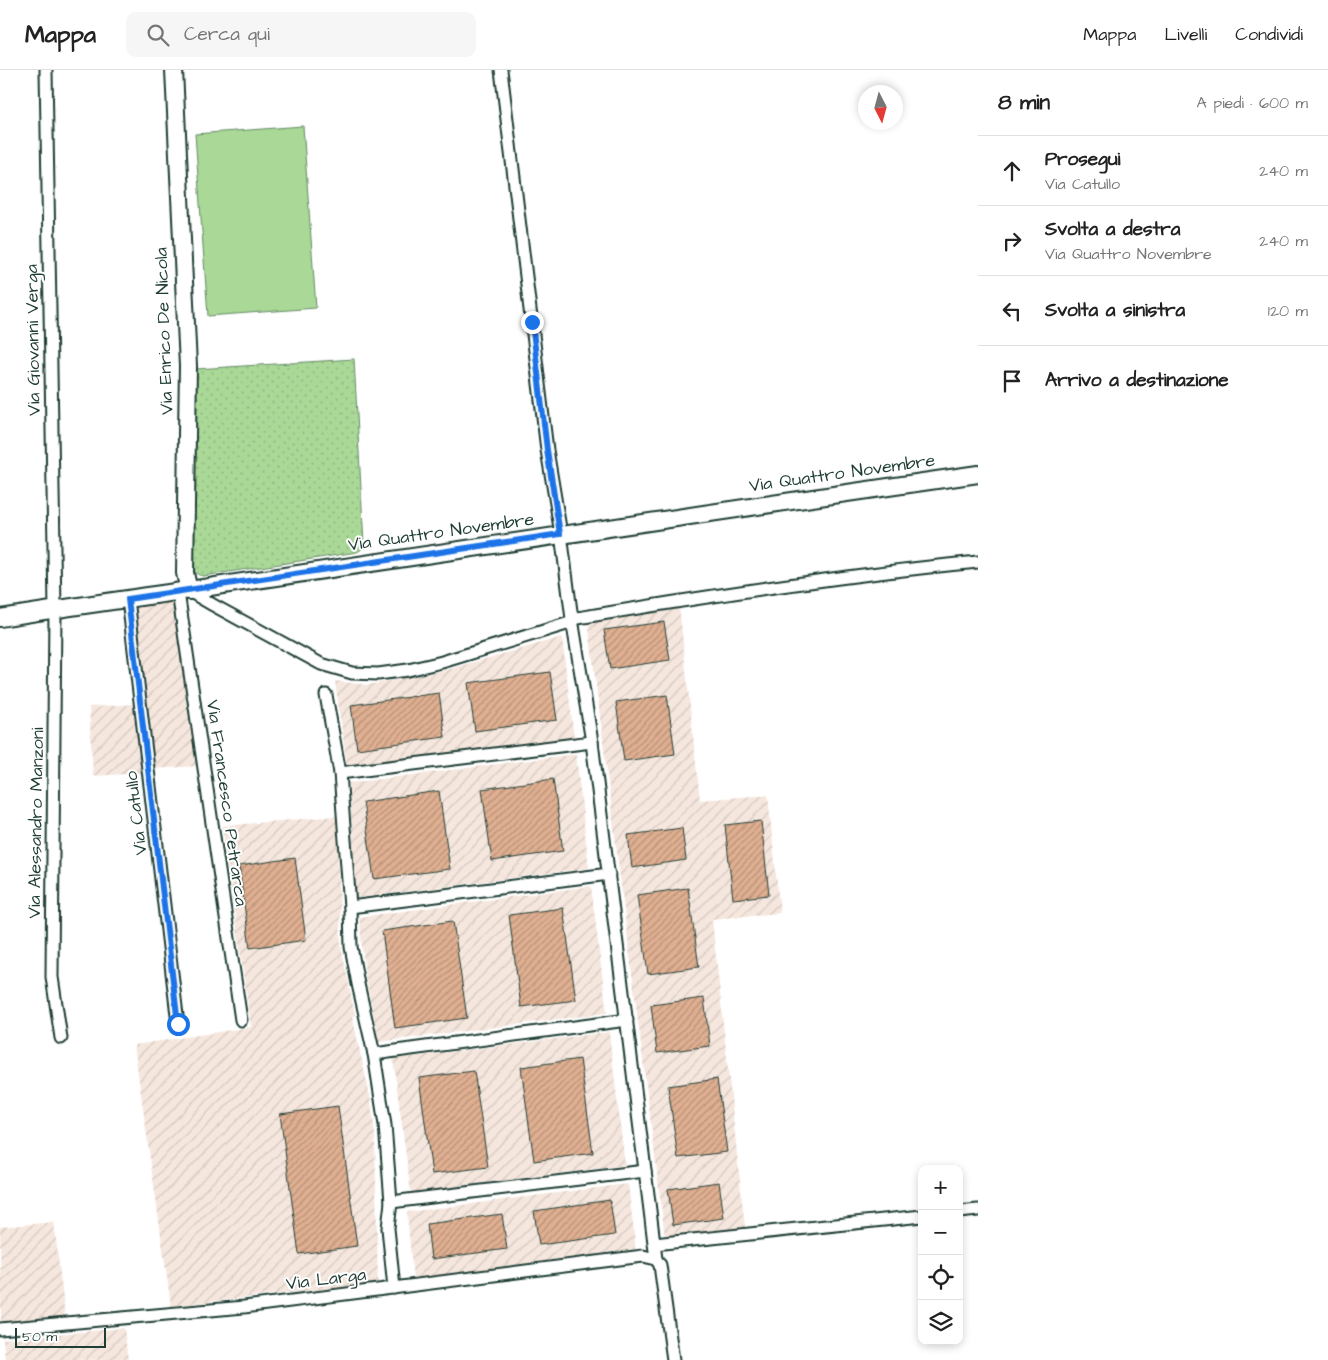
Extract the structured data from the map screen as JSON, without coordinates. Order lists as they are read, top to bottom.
{
  "streets": {
    "street": [
      "Via Enrico De Nicola",
      "Via Giovanni Verga",
      "Via Quattro Novembre",
      "Via Francesco Petrarca",
      "Via Catullo",
      "Via Alessandro Manzoni",
      "Via Larga"
    ]
  },
  "crossings": [
    ["Via Enrico De Nicola", "Via Quattro Novembre"],
    ["Via Enrico De Nicola", "Via Francesco Petrarca"],
    ["Via Giovanni Verga", "Via Quattro Novembre"],
    ["Via Giovanni Verga", "Via Alessandro Manzoni"],
    ["Via Quattro Novembre", "Via Francesco Petrarca"],
    ["Via Quattro Novembre", "Via Catullo"],
    ["Via Quattro Novembre", "Via Alessandro Manzoni"]
  ],
  "scale_bar": "50 m",
  "north": "bottom",
  "page": {
    "header": "Mappa",
    "search": "Cerca qui",
    "nav": ["Mappa", "Livelli", "Condividi"],
    "heading": ["8 min", "A piedi · 600 m"],
    "list": [
      ["Prosegui", "Via Catullo", "240 m"],
      ["Svolta a destra", "Via Quattro Novembre", "240 m"],
      ["Svolta a sinistra", "120 m"],
      "Arrivo a destinazione"
    ],
    "map_buttons": ["+", "−"],
    "scale": "50 m"
  }
}
